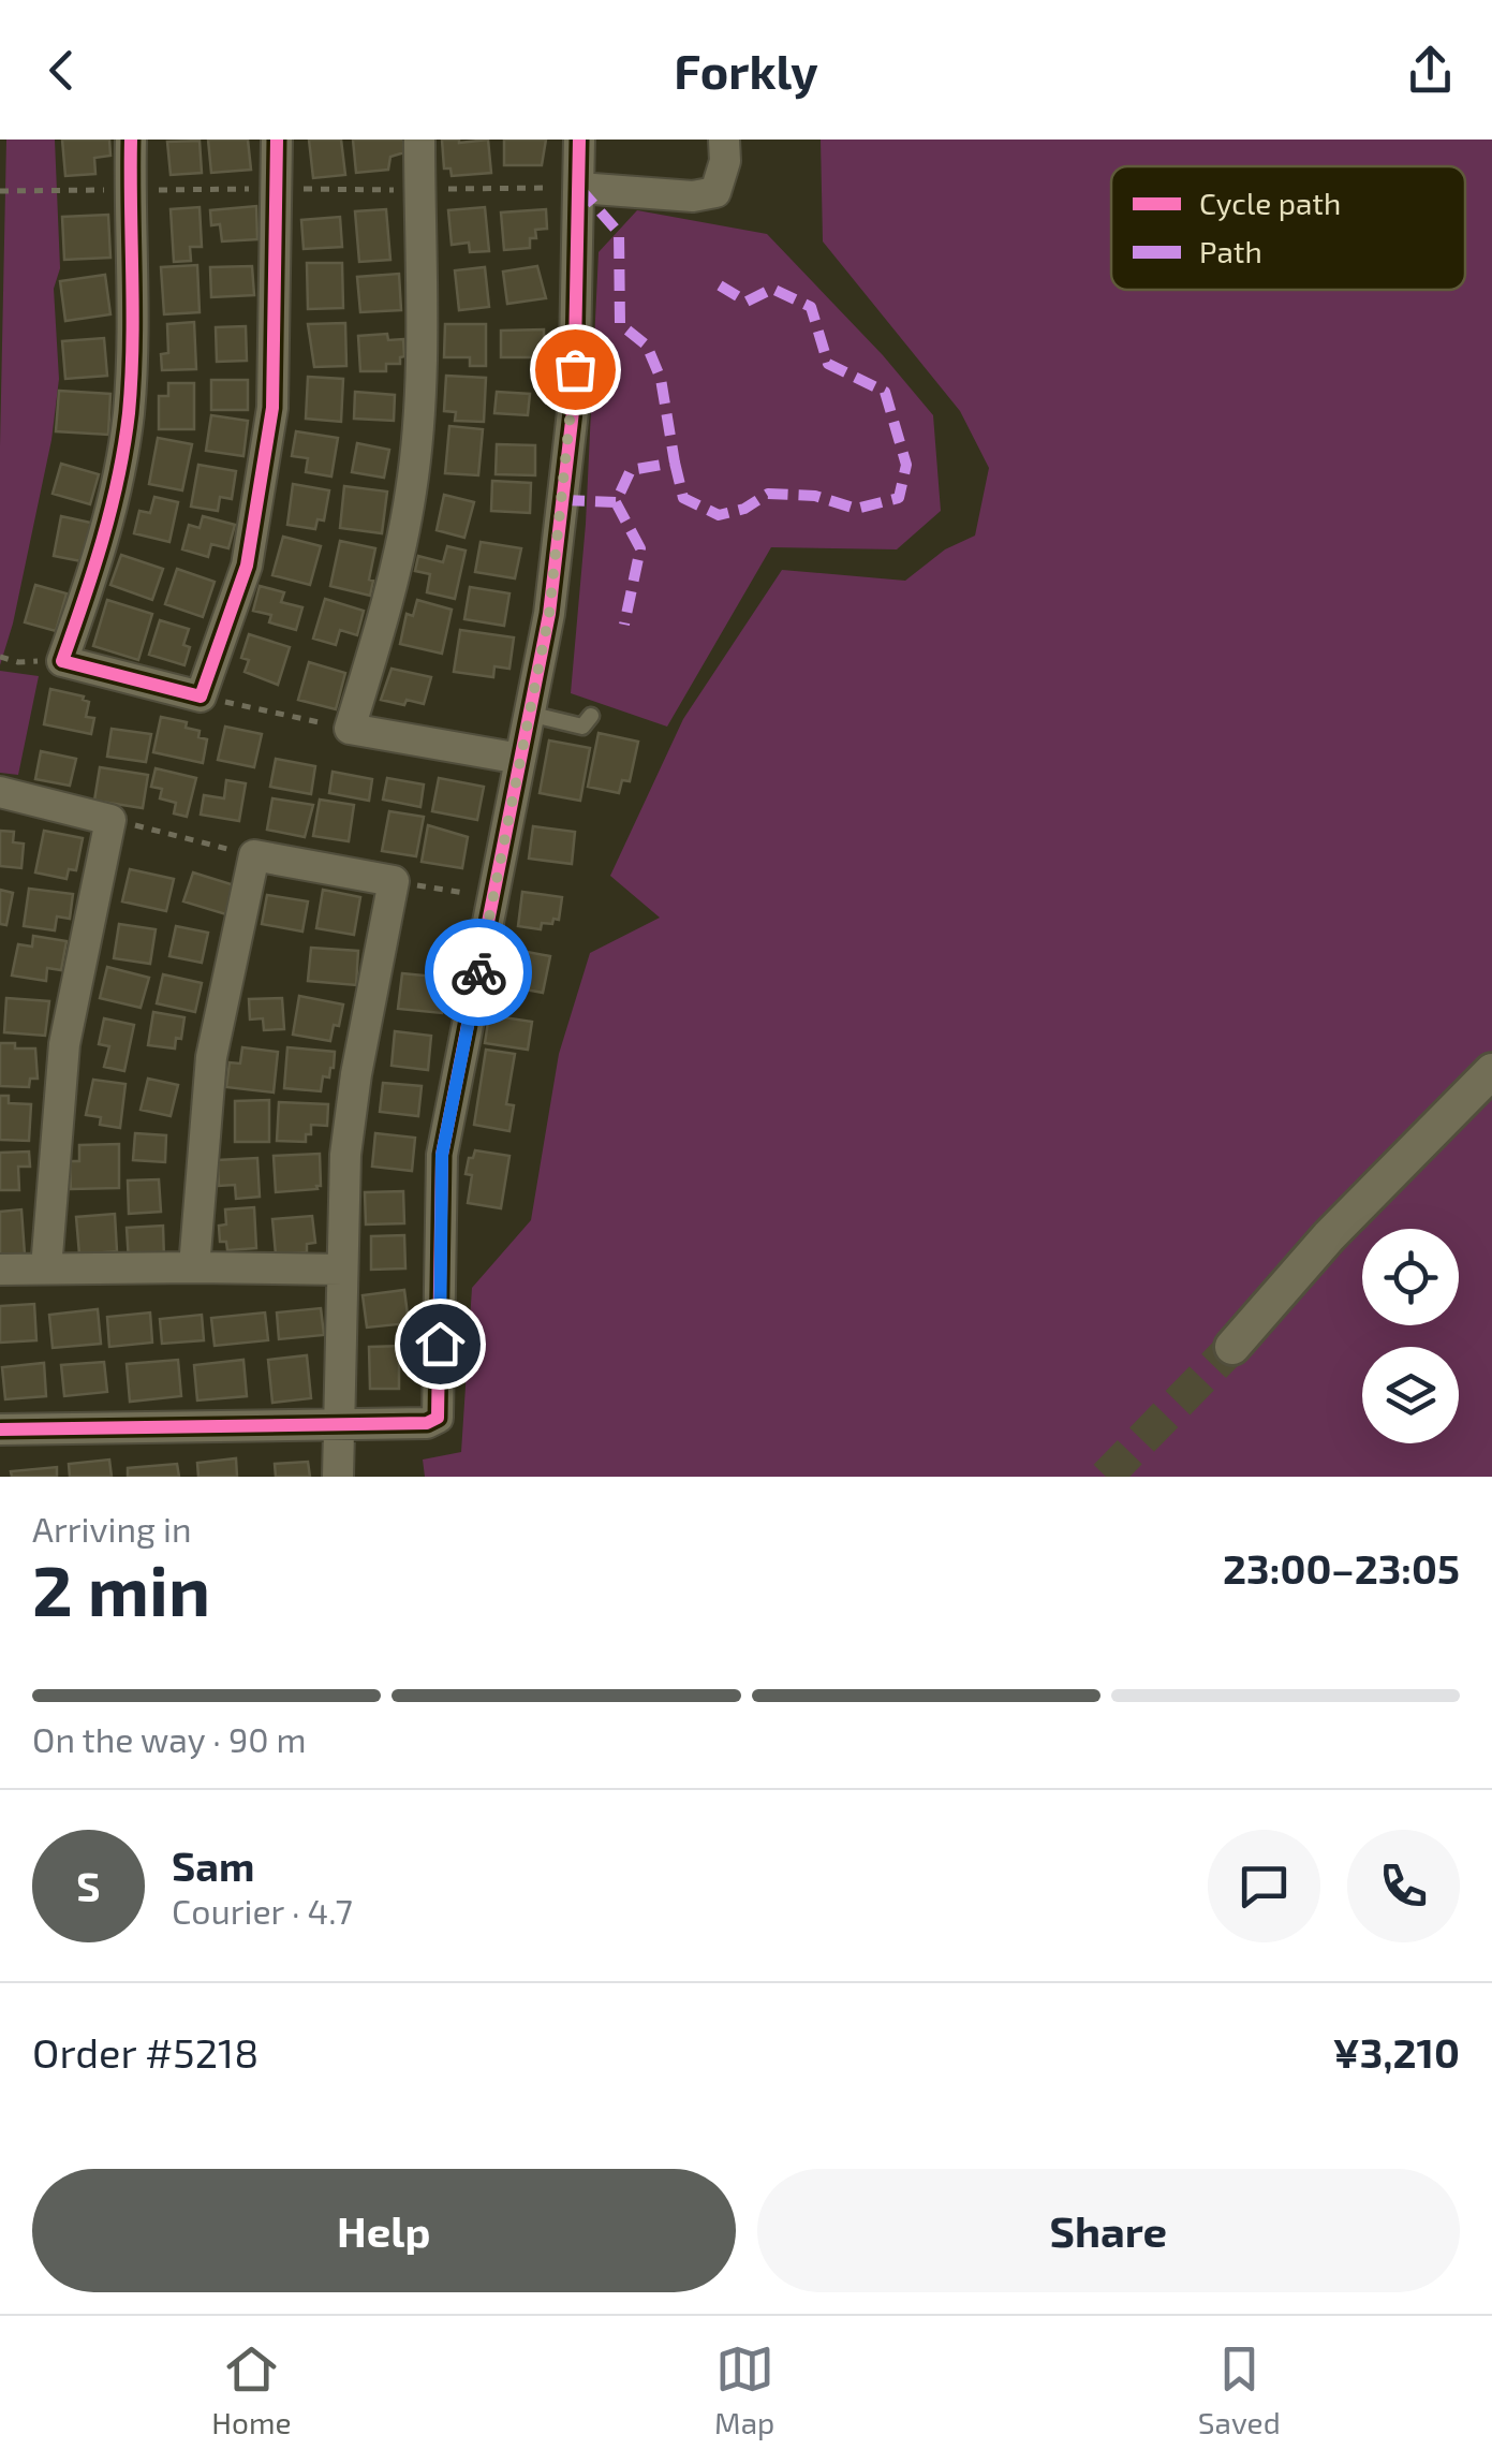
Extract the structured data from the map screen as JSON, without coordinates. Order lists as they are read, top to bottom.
{
  "legend": ["Cycle path", "Path"],
  "page": {
    "header": "Forkly",
    "heading": ["2 min", "Arriving in", "23:00–23:05"],
    "panel": [
      "Sam",
      "Courier · 4.7",
      "Order #5218",
      "¥3,210"
    ],
    "bar": "On the way · 90 m",
    "round": "S",
    "buttons": ["Help", "Share"],
    "tabs": ["Home", "Map", "Saved"]
  }
}
